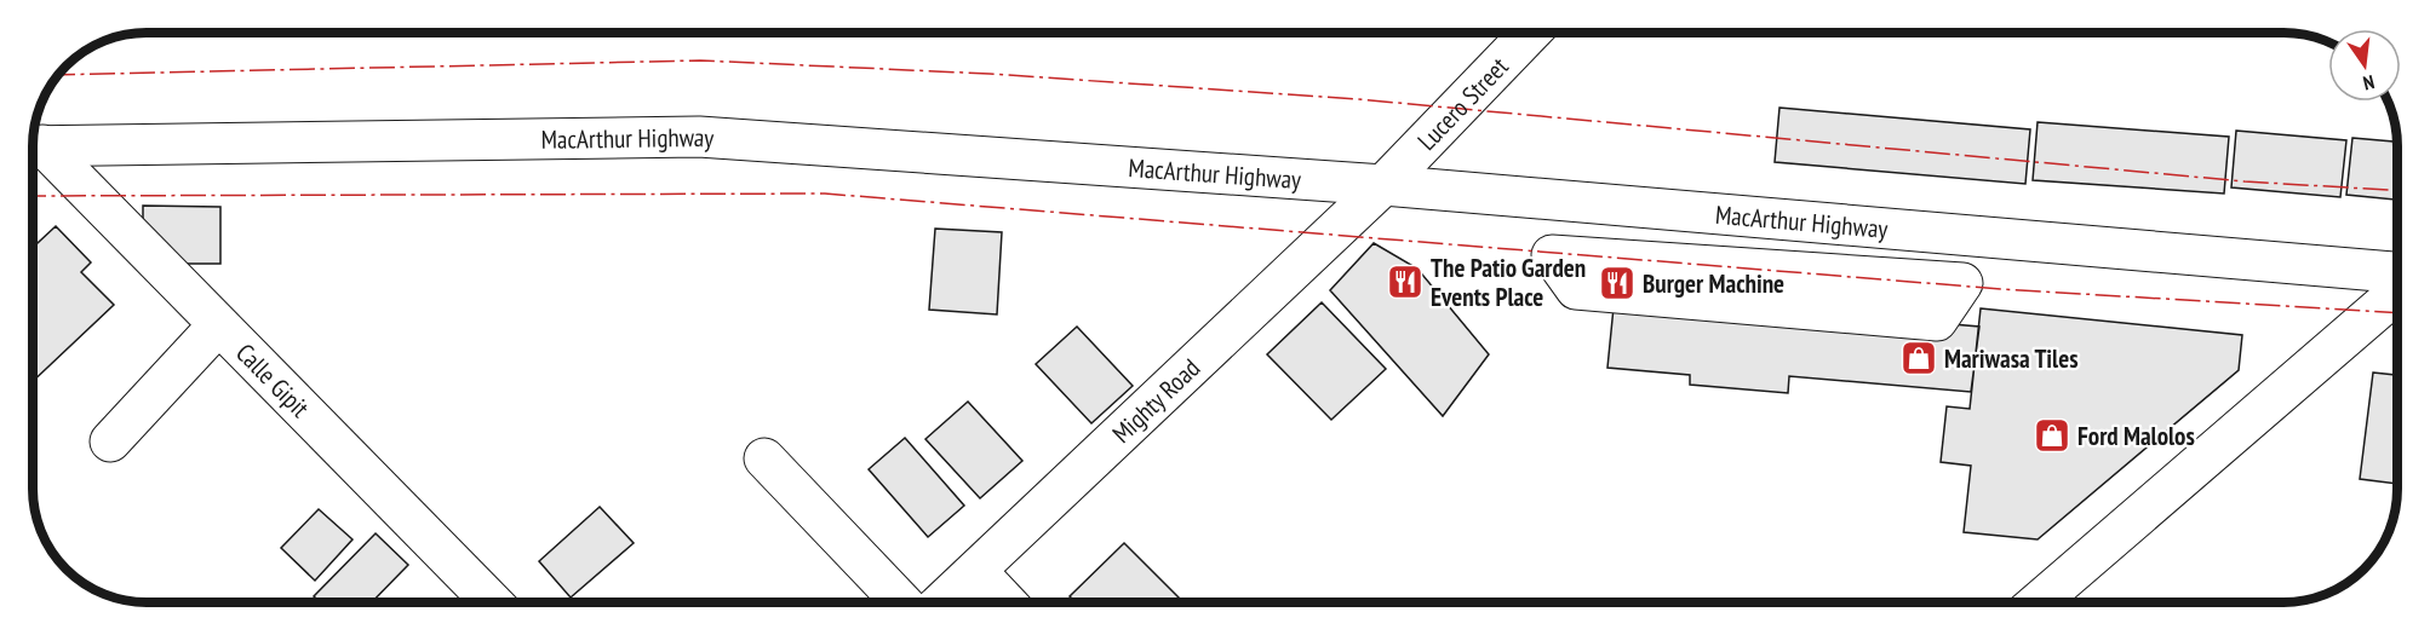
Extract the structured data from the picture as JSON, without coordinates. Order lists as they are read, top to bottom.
{
  "streets": {
    "main road": [
      "Lucero Street",
      "MacArthur Highway",
      "Calle Gipit",
      "Mighty Road"
    ]
  },
  "crossings": [
    ["Lucero Street", "MacArthur Highway"],
    ["Lucero Street", "Mighty Road"],
    ["MacArthur Highway", "Mighty Road"]
  ],
  "places": {
    "restaurant": ["The Patio Garden Events Place", "Burger Machine"],
    "shop": ["Mariwasa Tiles", "Ford Malolos"]
  },
  "north": "bottom"
}
